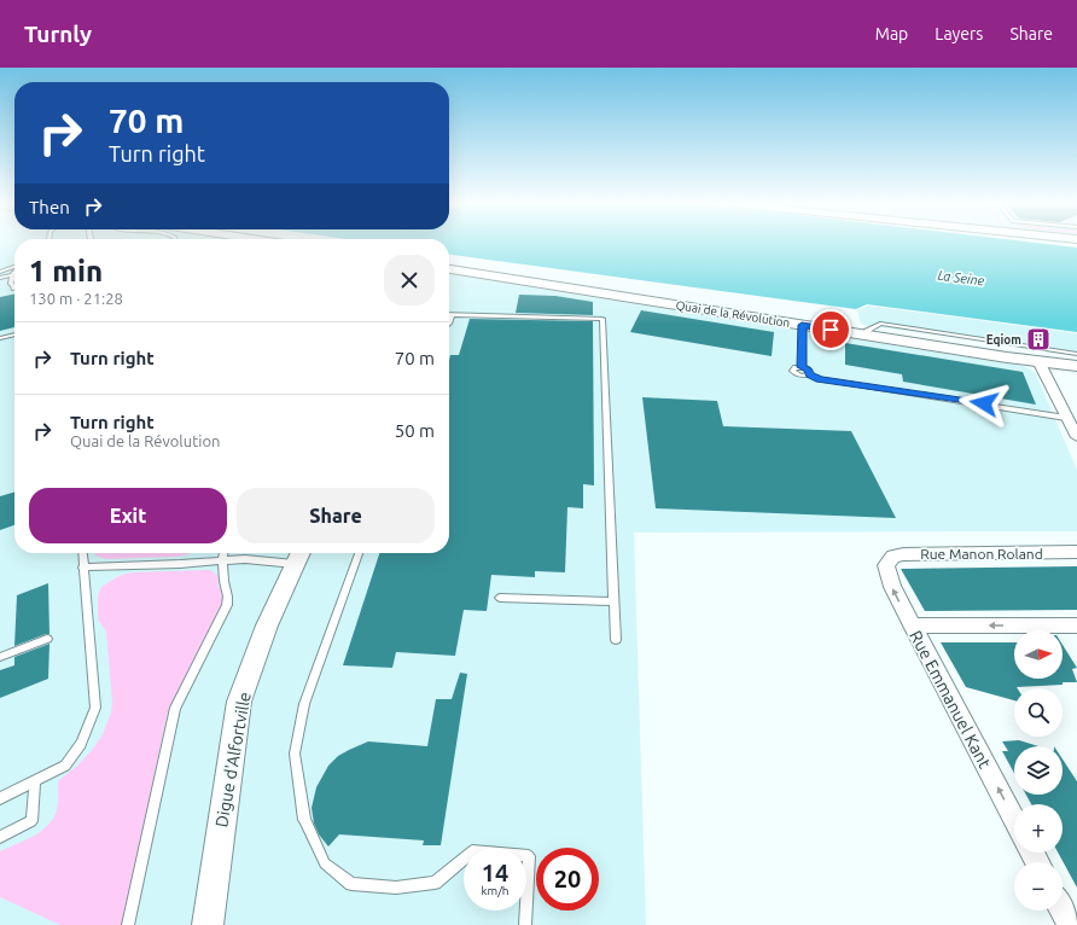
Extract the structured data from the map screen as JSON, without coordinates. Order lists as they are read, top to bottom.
{
  "streets": {
    "main road": ["Quai de la Révolution"],
    "street": ["Rue Manon Roland", "Rue Emmanuel Kant", "Digue d'Alfortville"]
  },
  "crossings": [
    ["Rue Manon Roland", "Rue Emmanuel Kant"]
  ],
  "one_way": ["Rue Emmanuel Kant"],
  "water": ["La Seine"],
  "places": {
    "building": ["Eqiom"]
  },
  "north": "right",
  "page": {
    "header": "Turnly",
    "nav": ["Map", "Layers", "Share"],
    "turn": ["70 m", "Turn right"],
    "then": "Then",
    "heading": ["1 min", "130 m · 21:28"],
    "list": [
      {
        "name": "Turn right",
        "value": "70 m"
      },
      {
        "name": "Turn right",
        "note": "Quai de la Révolution",
        "value": "50 m"
      }
    ],
    "buttons": ["Exit", "Share"],
    "map_buttons": ["+", "−"],
    "speed": "14 km/h",
    "limit": "20"
  }
}
